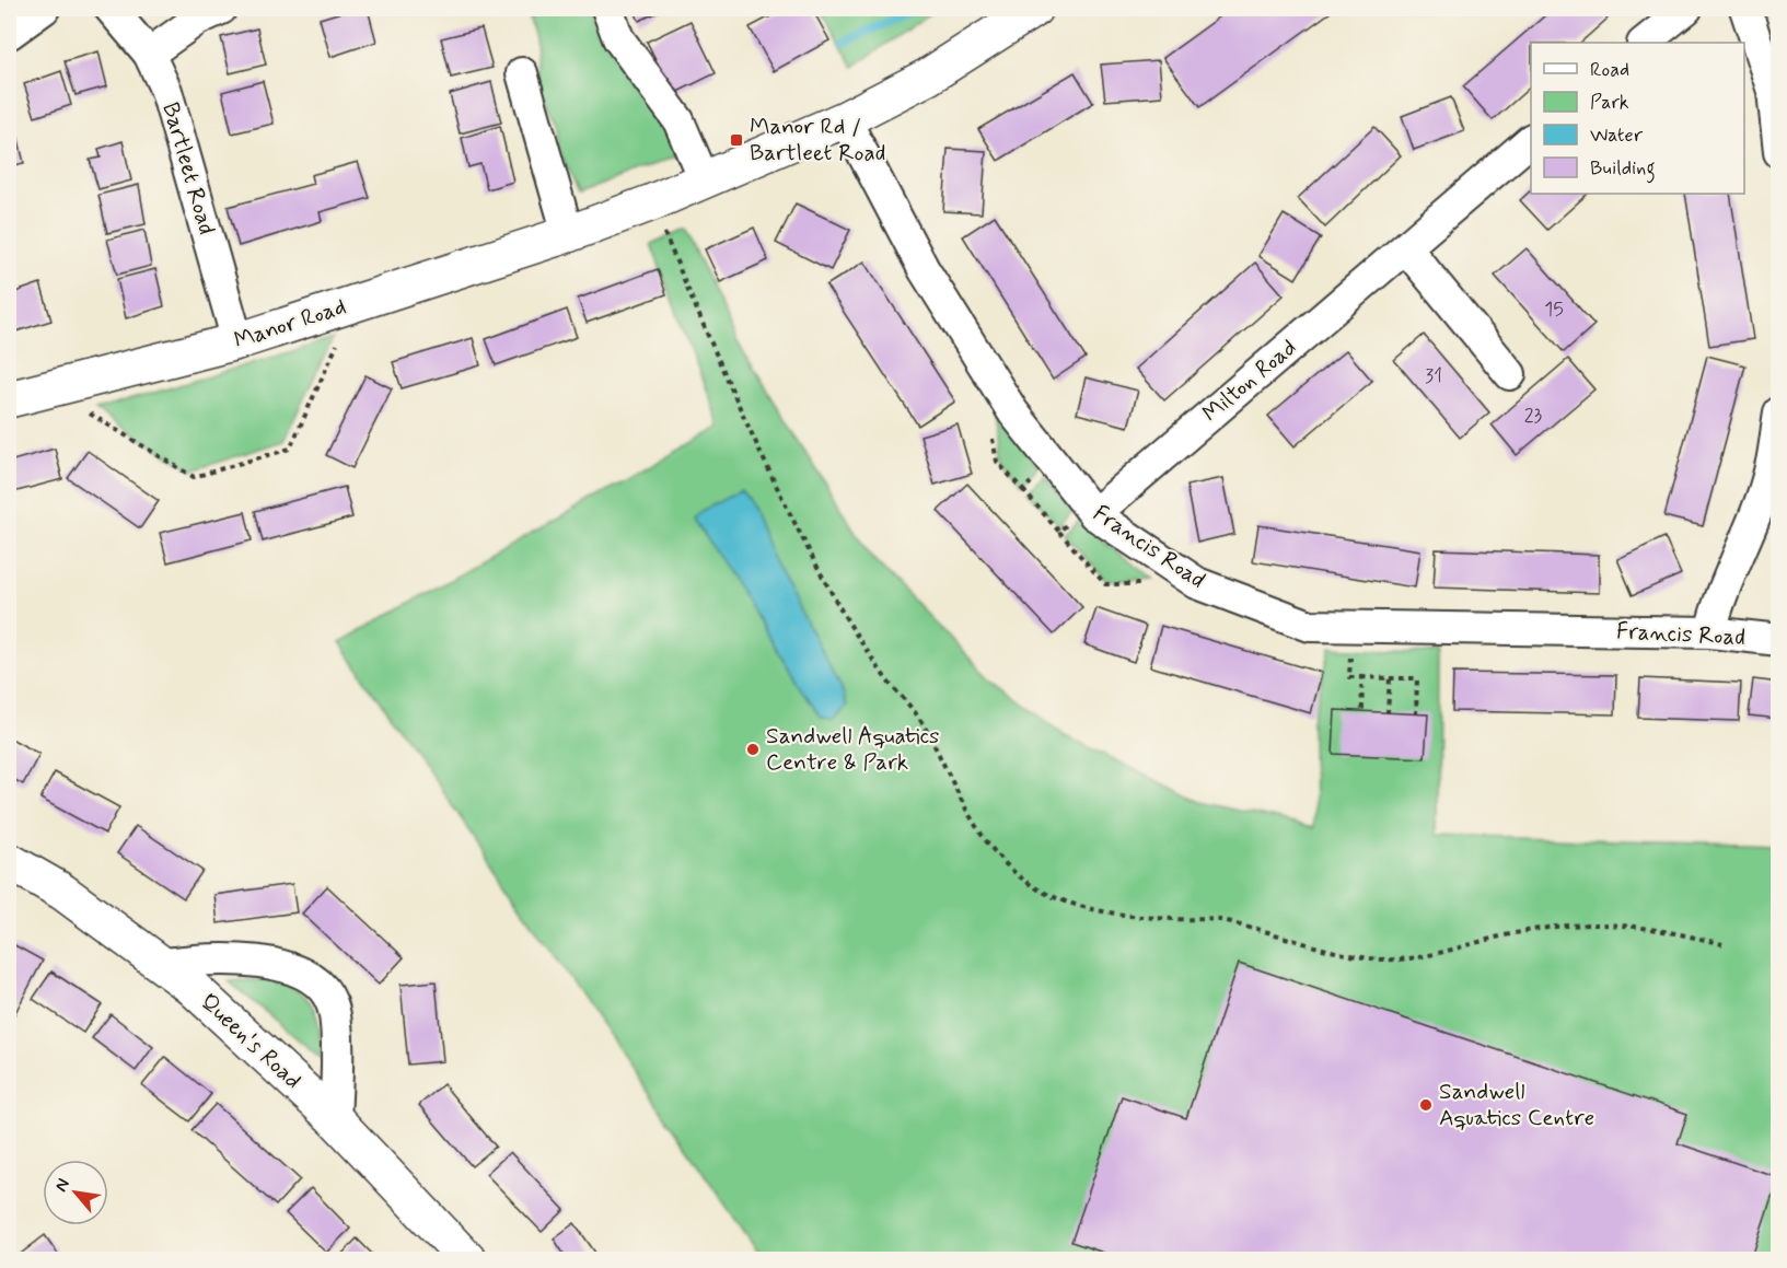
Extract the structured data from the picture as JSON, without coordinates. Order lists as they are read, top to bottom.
{
  "streets": {
    "street": [
      "Bartleet Road",
      "Manor Road",
      "Milton Road",
      "Francis Road",
      "Queen's Road"
    ]
  },
  "crossings": [
    ["Bartleet Road", "Manor Road"],
    ["Manor Road", "Francis Road"],
    ["Milton Road", "Francis Road"]
  ],
  "places": {
    "transit": ["Manor Rd / Bartleet Road"],
    "other": ["Sandwell Aquatics Centre & Park", "Sandwell Aquatics Centre"]
  },
  "house_numbers": ["15", "31", "23"],
  "legend": [
    "Road",
    "Park",
    "Water",
    "Building"
  ],
  "north": "top left"
}
